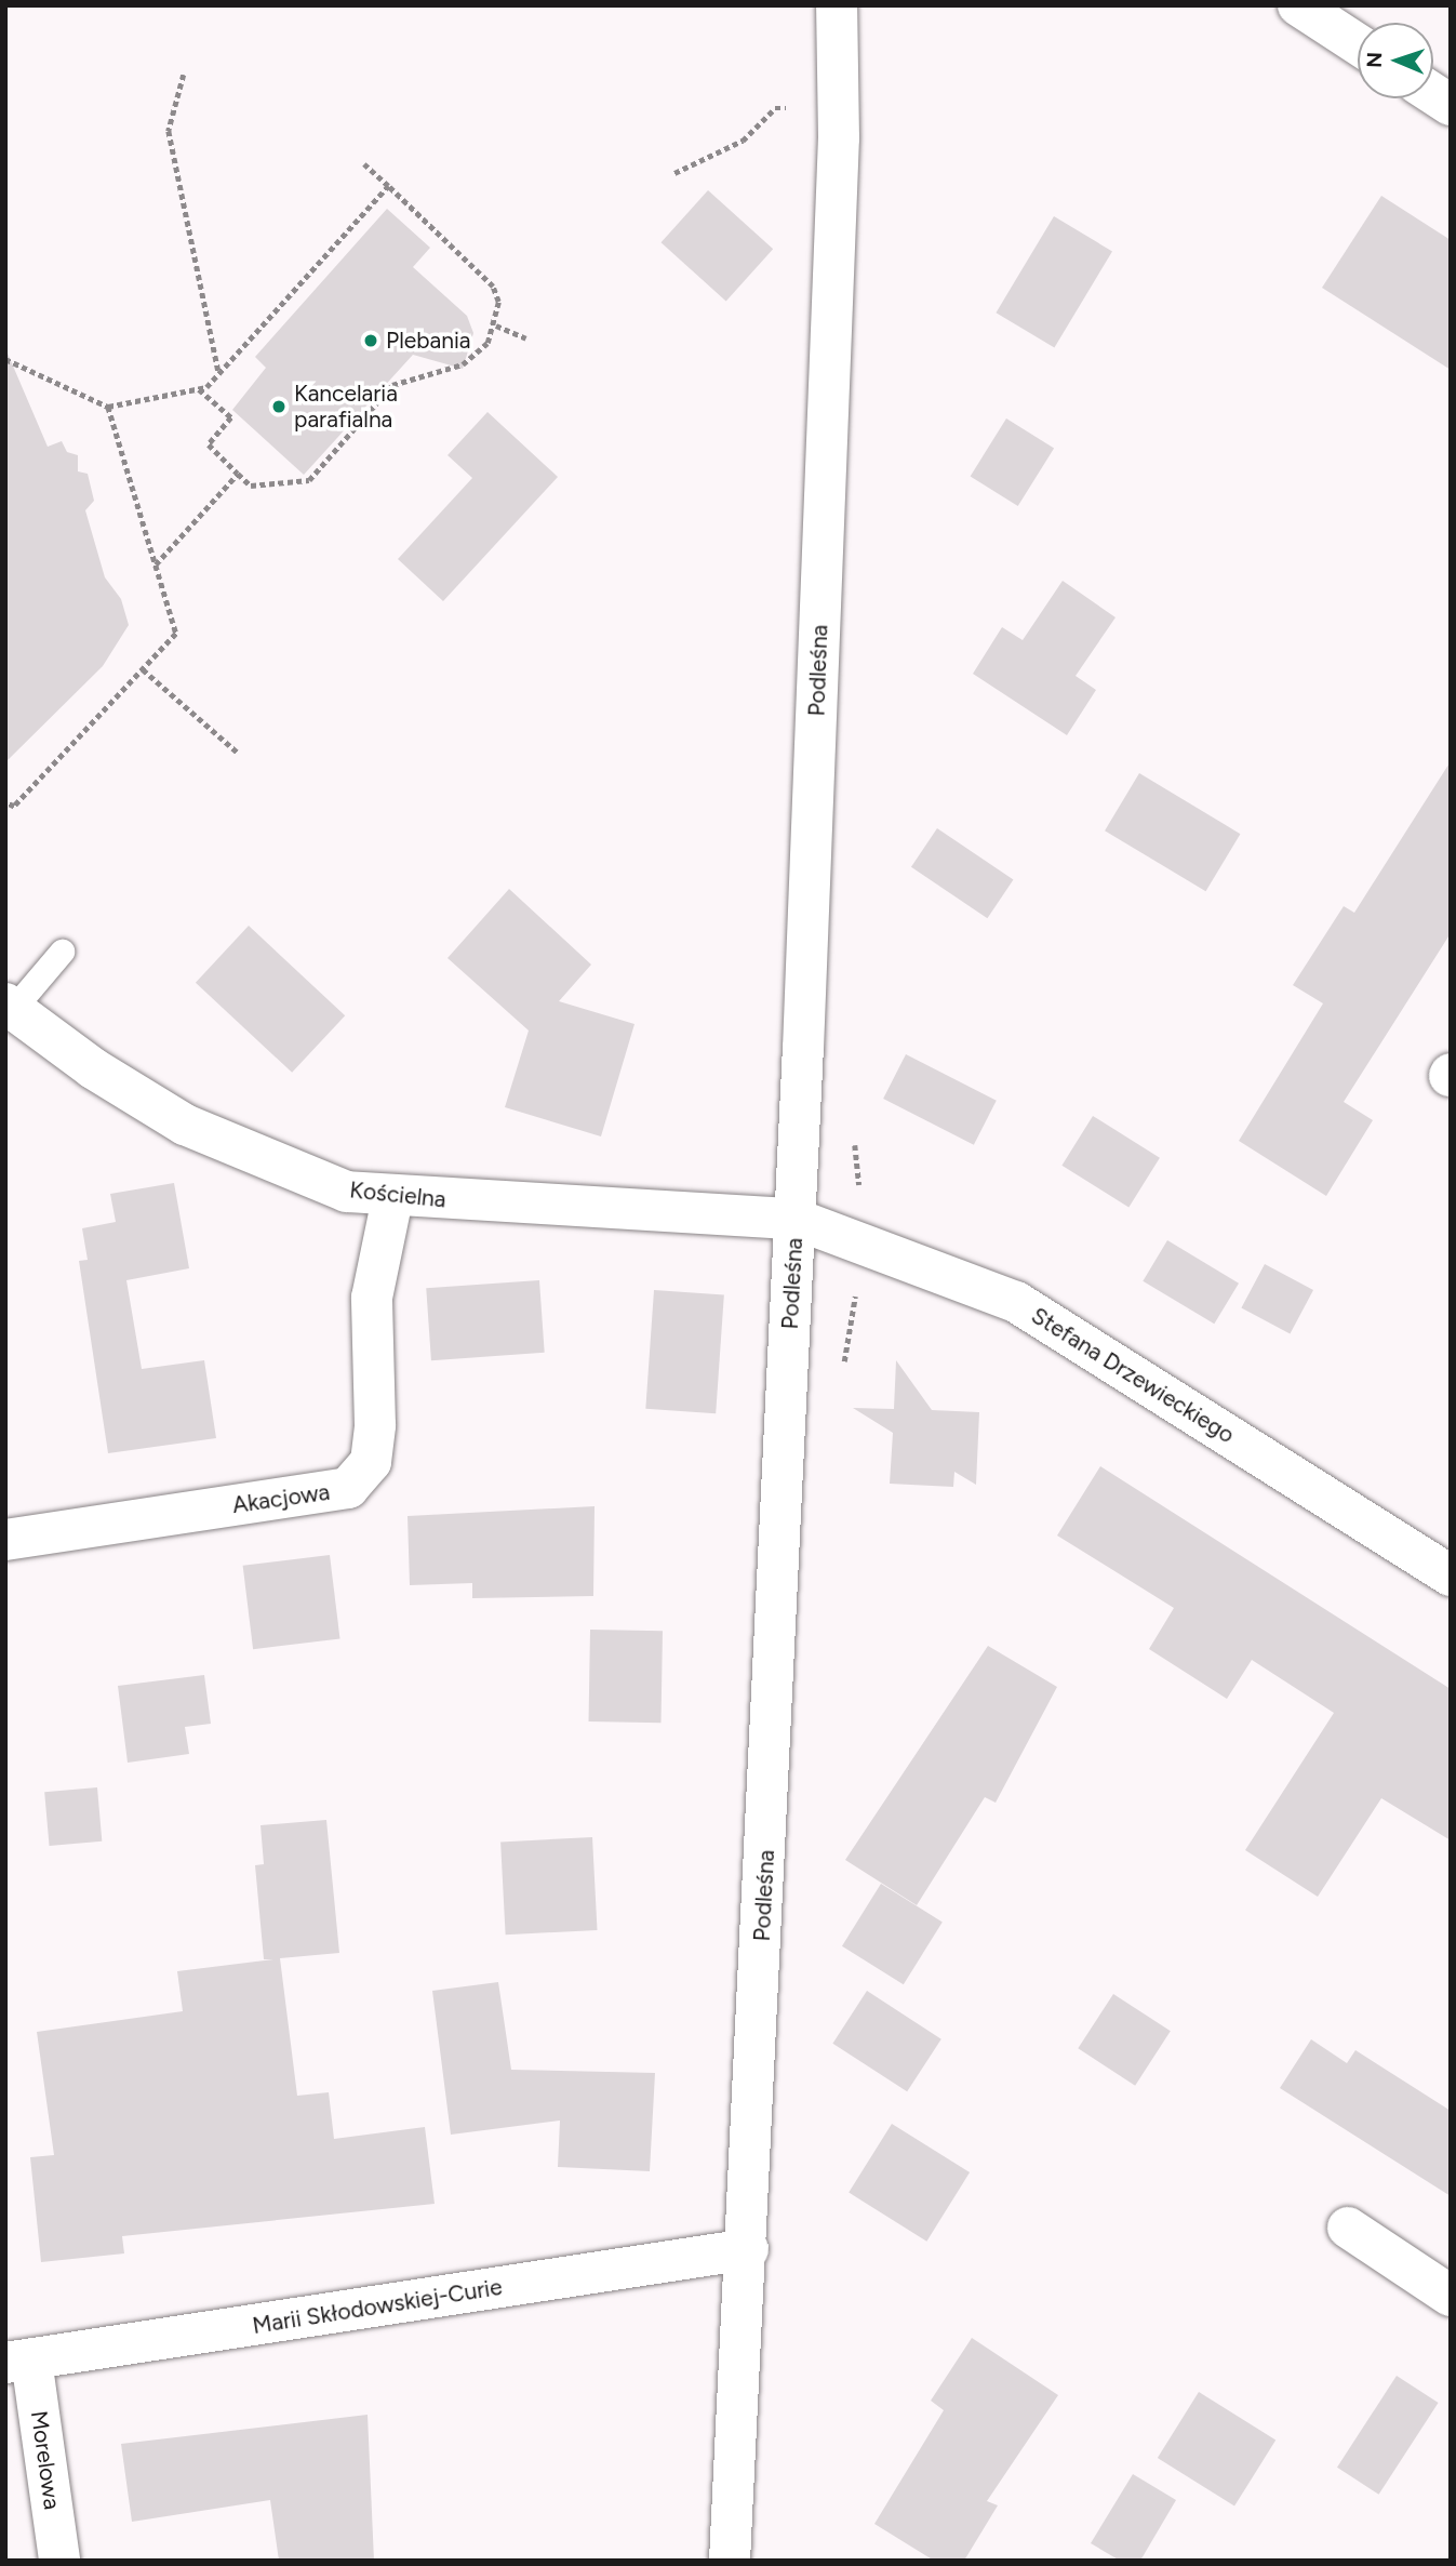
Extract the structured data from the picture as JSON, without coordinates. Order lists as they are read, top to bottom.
{
  "streets": {
    "street": [
      "Podleśna",
      "Kościelna",
      "Stefana Drzewieckiego",
      "Akacjowa",
      "Marii Skłodowskiej-Curie",
      "Morelowa"
    ]
  },
  "crossings": [
    ["Podleśna", "Kościelna"],
    ["Podleśna", "Stefana Drzewieckiego"],
    ["Podleśna", "Marii Skłodowskiej-Curie"],
    ["Kościelna", "Stefana Drzewieckiego"],
    ["Kościelna", "Akacjowa"],
    ["Marii Skłodowskiej-Curie", "Morelowa"]
  ],
  "places": ["Plebania", "Kancelaria parafialna"],
  "north": "left"
}
